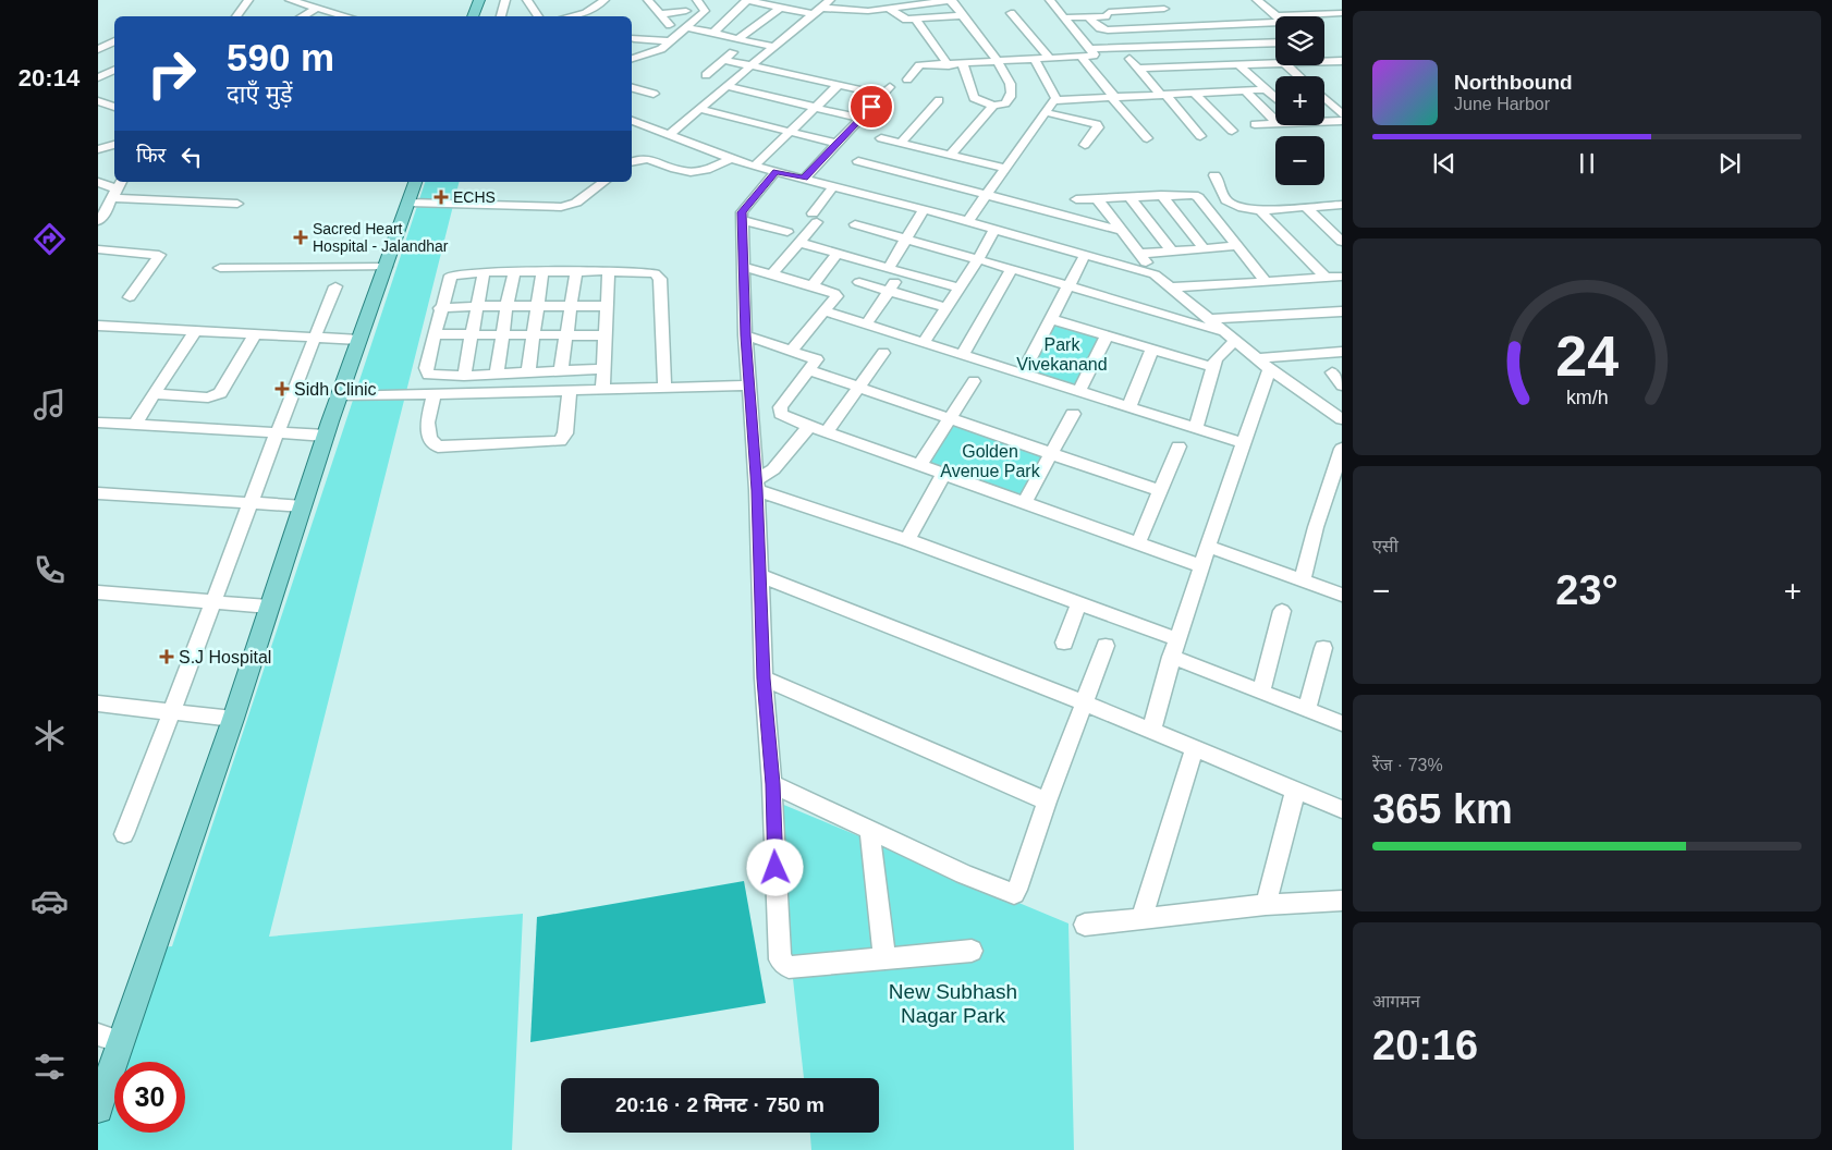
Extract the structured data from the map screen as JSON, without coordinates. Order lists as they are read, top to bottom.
{
  "parks": ["Park Vivekanand", "Golden Avenue Park", "New Subhash Nagar Park"],
  "places": {
    "health": [
      "ECHS",
      "Sacred Heart Hospital - Jalandhar",
      "Sidh Clinic",
      "S.J Hospital"
    ]
  },
  "page": {
    "tabs": "20:14",
    "map_buttons": ["+", "−"],
    "turn": ["590 m", "दाएँ मुड़ें"],
    "song": ["Northbound", "June Harbor"],
    "then": "फिर",
    "tile": [
      "एसी",
      ["रेंज · 73%", "365 km"],
      ["आगमन", "20:16"]
    ],
    "heat": ["−", "23°", "+"],
    "limit": "30",
    "trip": "20:16 · 2 मिनट · 750 m",
    "gauge": ["24", "km/h"]
  }
}
